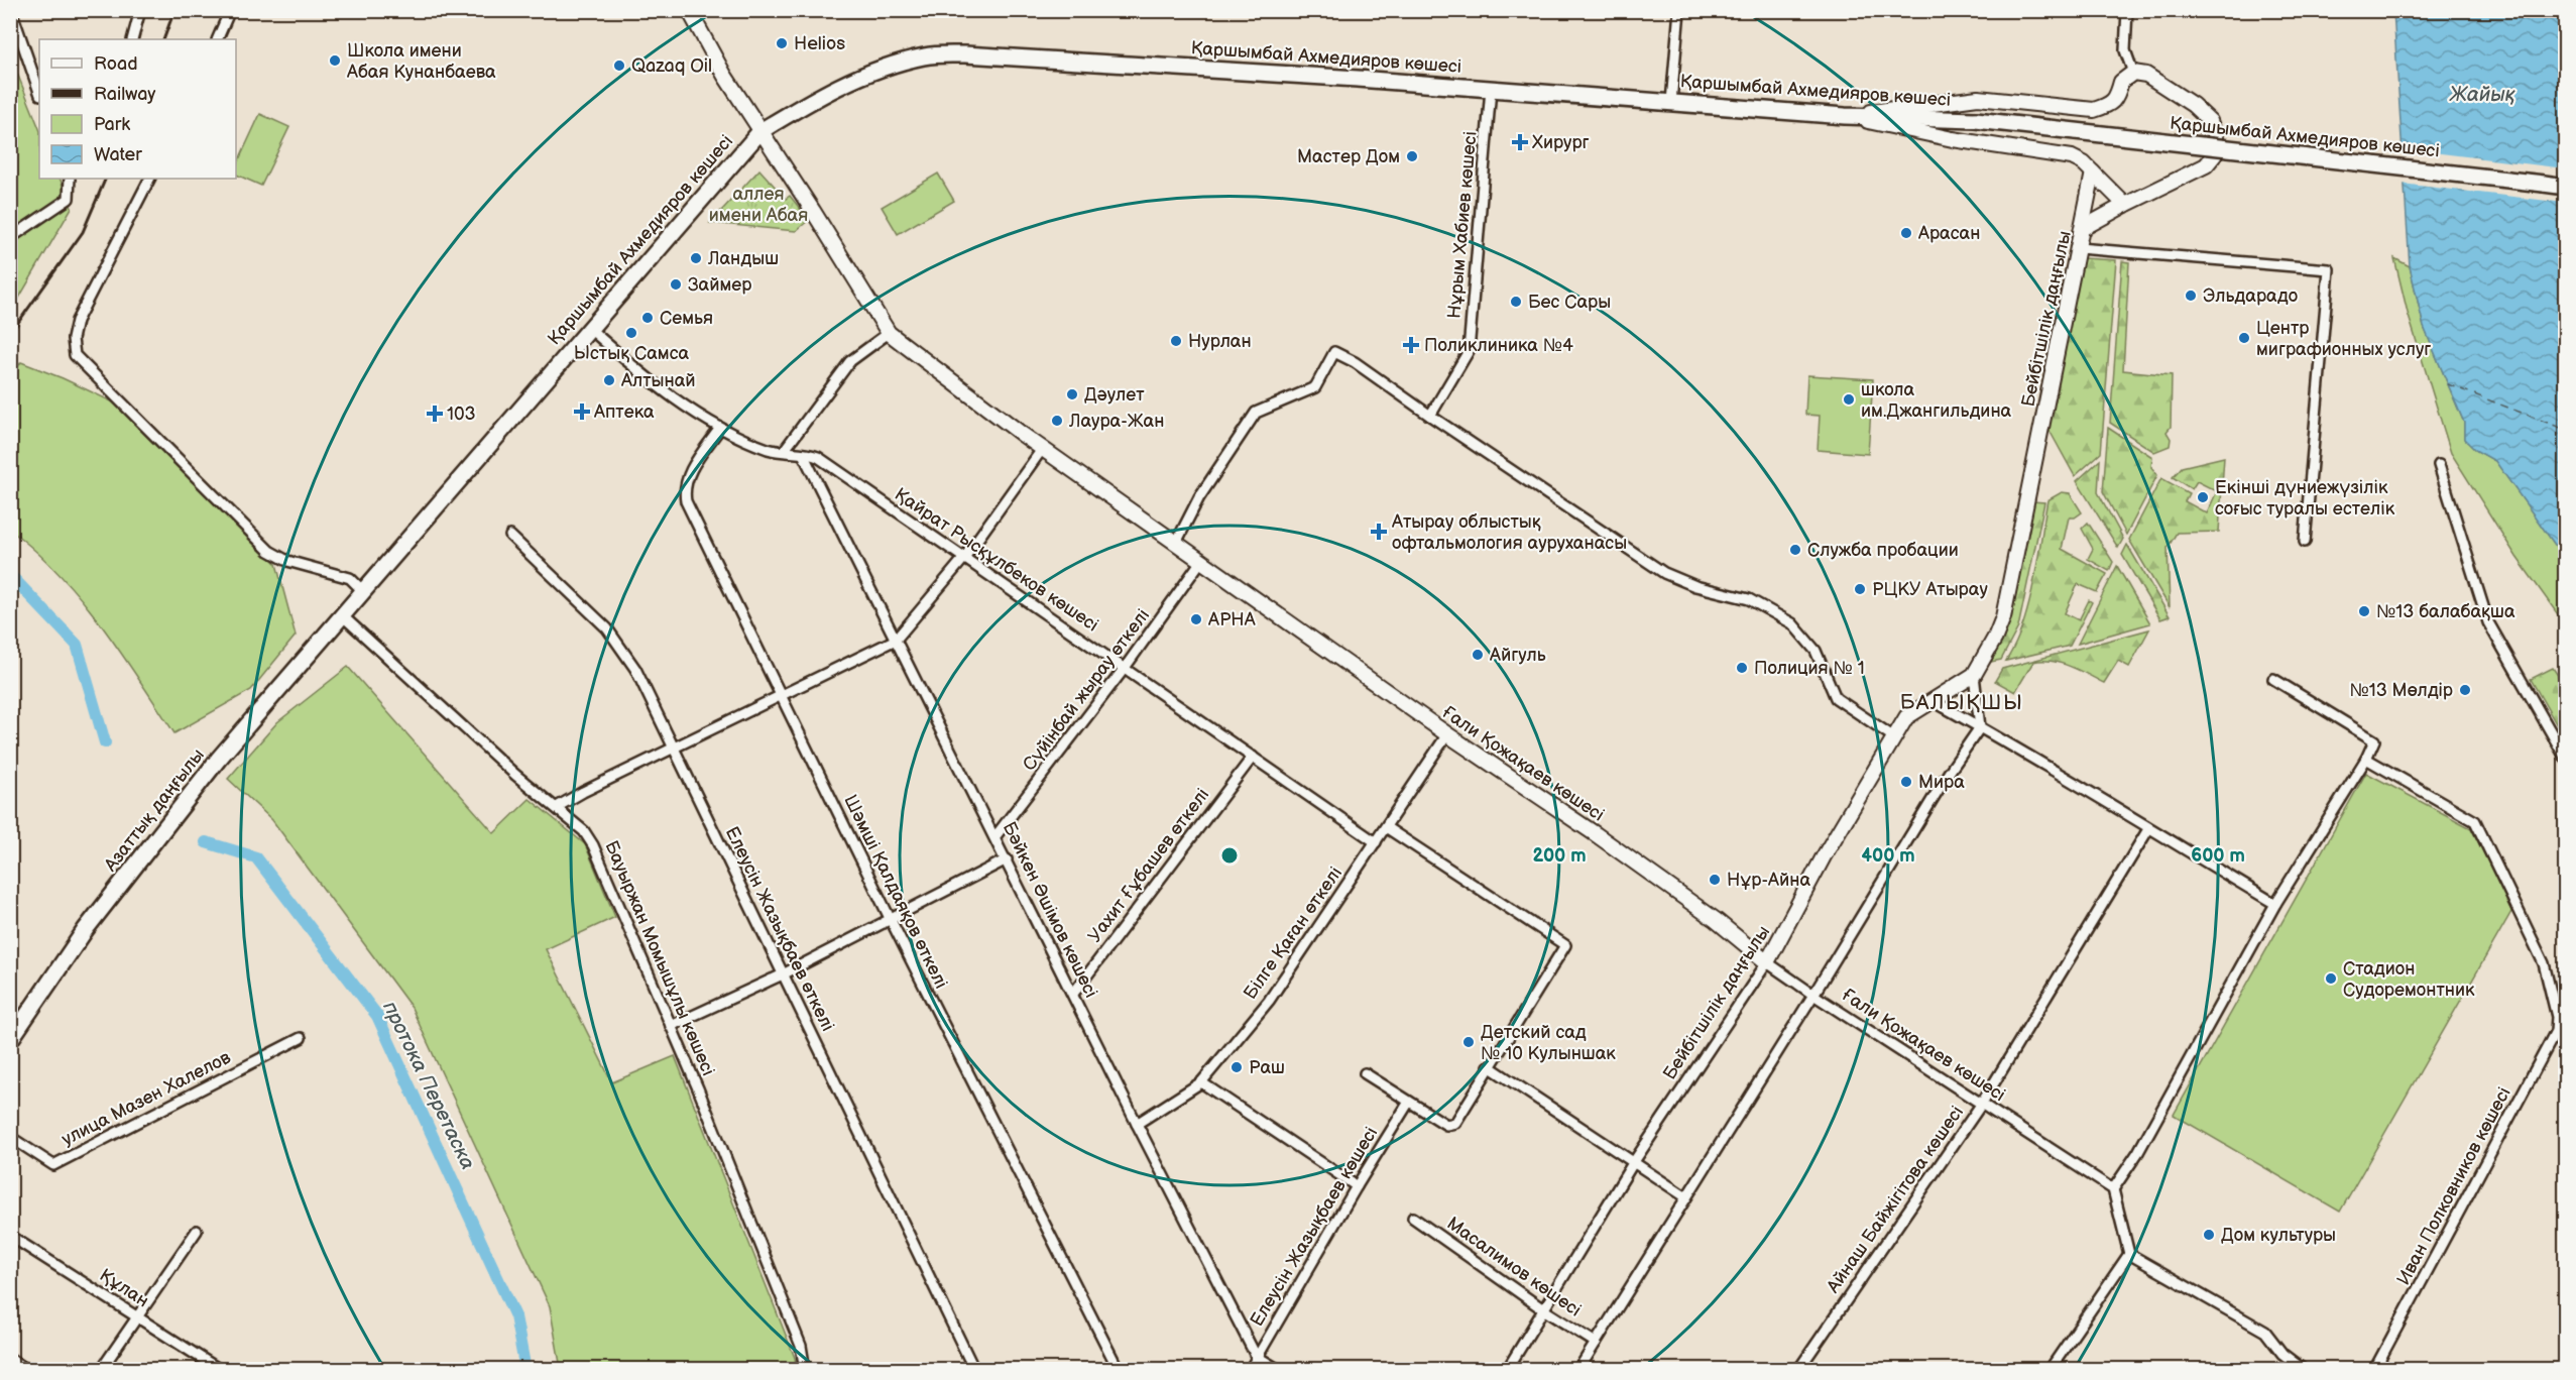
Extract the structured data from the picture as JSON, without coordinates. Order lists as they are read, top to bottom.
{
  "streets": {
    "main road": ["Қаршымбай Ахмедияров көшесі", "Азаттық даңғылы"],
    "street": [
      "Нұрым Хабиев көшесі",
      "Бейбітшілік даңғылы",
      "Қайрат Рысқұлбеков көшесі",
      "Сүйінбай жырау өткелі",
      "Ғали Қожақаев көшесі",
      "Уахит Ғұбашев өткелі",
      "Шәмші Қалдаяқов өткелі",
      "Бәйкен Әшімов көшесі",
      "Елеусін Жазықбаев өткелі",
      "Білге Қаған өткелі",
      "Бауыржан Момышұлы көшесі",
      "улица Мазен Халелов",
      "Иван Полковников көшесі",
      "Айнаш Байжігітова көшесі",
      "Елеусін Жазықбаев көшесі",
      "Масалимов көшесі",
      "Құлан"
    ]
  },
  "crossings": [
    ["Қаршымбай Ахмедияров көшесі", "Нұрым Хабиев көшесі"],
    ["Қаршымбай Ахмедияров көшесі", "Қайрат Рысқұлбеков көшесі"],
    ["Қаршымбай Ахмедияров көшесі", "Ғали Қожақаев көшесі"],
    ["Қаршымбай Ахмедияров көшесі", "Азаттық даңғылы"],
    ["Қаршымбай Ахмедияров көшесі", "Бауыржан Момышұлы көшесі"],
    ["Бейбітшілік даңғылы", "Ғали Қожақаев көшесі"],
    ["Бейбітшілік даңғылы", "Масалимов көшесі"],
    ["Қайрат Рысқұлбеков көшесі", "Сүйінбай жырау өткелі"],
    ["Қайрат Рысқұлбеков көшесі", "Уахит Ғұбашев өткелі"],
    ["Қайрат Рысқұлбеков көшесі", "Шәмші Қалдаяқов өткелі"],
    ["Қайрат Рысқұлбеков көшесі", "Бәйкен Әшімов көшесі"],
    ["Қайрат Рысқұлбеков көшесі", "Білге Қаған өткелі"],
    ["Сүйінбай жырау өткелі", "Ғали Қожақаев көшесі"],
    ["Сүйінбай жырау өткелі", "Бәйкен Әшімов көшесі"],
    ["Ғали Қожақаев көшесі", "Білге Қаған өткелі"],
    ["Ғали Қожақаев көшесі", "Айнаш Байжігітова көшесі"],
    ["Азаттық даңғылы", "Бауыржан Момышұлы көшесі"],
    ["Уахит Ғұбашев өткелі", "Бәйкен Әшімов көшесі"],
    ["Бәйкен Әшімов көшесі", "Білге Қаған өткелі"],
    ["Бәйкен Әшімов көшесі", "Елеусін Жазықбаев көшесі"]
  ],
  "districts": ["БАЛЫҚШЫ"],
  "water": ["Жайық", "протока Перетаска"],
  "parks": ["аллея имени Абая"],
  "places": {
    "other": [
      "Helios",
      "Школа имени Абая Кунанбаева",
      "Qazaq Oil",
      "Мастер Дом",
      "Арасан",
      "Ландыш",
      "Займер",
      "Эльдарадо",
      "Бес Сары",
      "Семья",
      "Ыстық Самса",
      "Центр миграфионных услуг",
      "Нурлан",
      "Алтынай",
      "Дәулет",
      "школа им.Джангильдина",
      "Лаура-Жан",
      "Екінші дүниежүзілік соғыс туралы естелік",
      "Служба пробации",
      "РЦКУ Атырау",
      "№13 балабақша",
      "АРНА",
      "Айгуль",
      "Полиция № 1",
      "№13 Мөлдiр",
      "Мира",
      "Нұр-Айна",
      "Стадион Судоремонтник",
      "Детский сад № 10 Кулыншак",
      "Раш",
      "Дом культуры"
    ],
    "health": [
      "Хирург",
      "Поликлиника №4",
      "Аптека",
      "103",
      "Атырау облыстық офтальмология ауруханасы"
    ]
  },
  "legend": [
    "Road",
    "Railway",
    "Park",
    "Water"
  ],
  "rings": ["200 m", "400 m", "600 m"]
}
